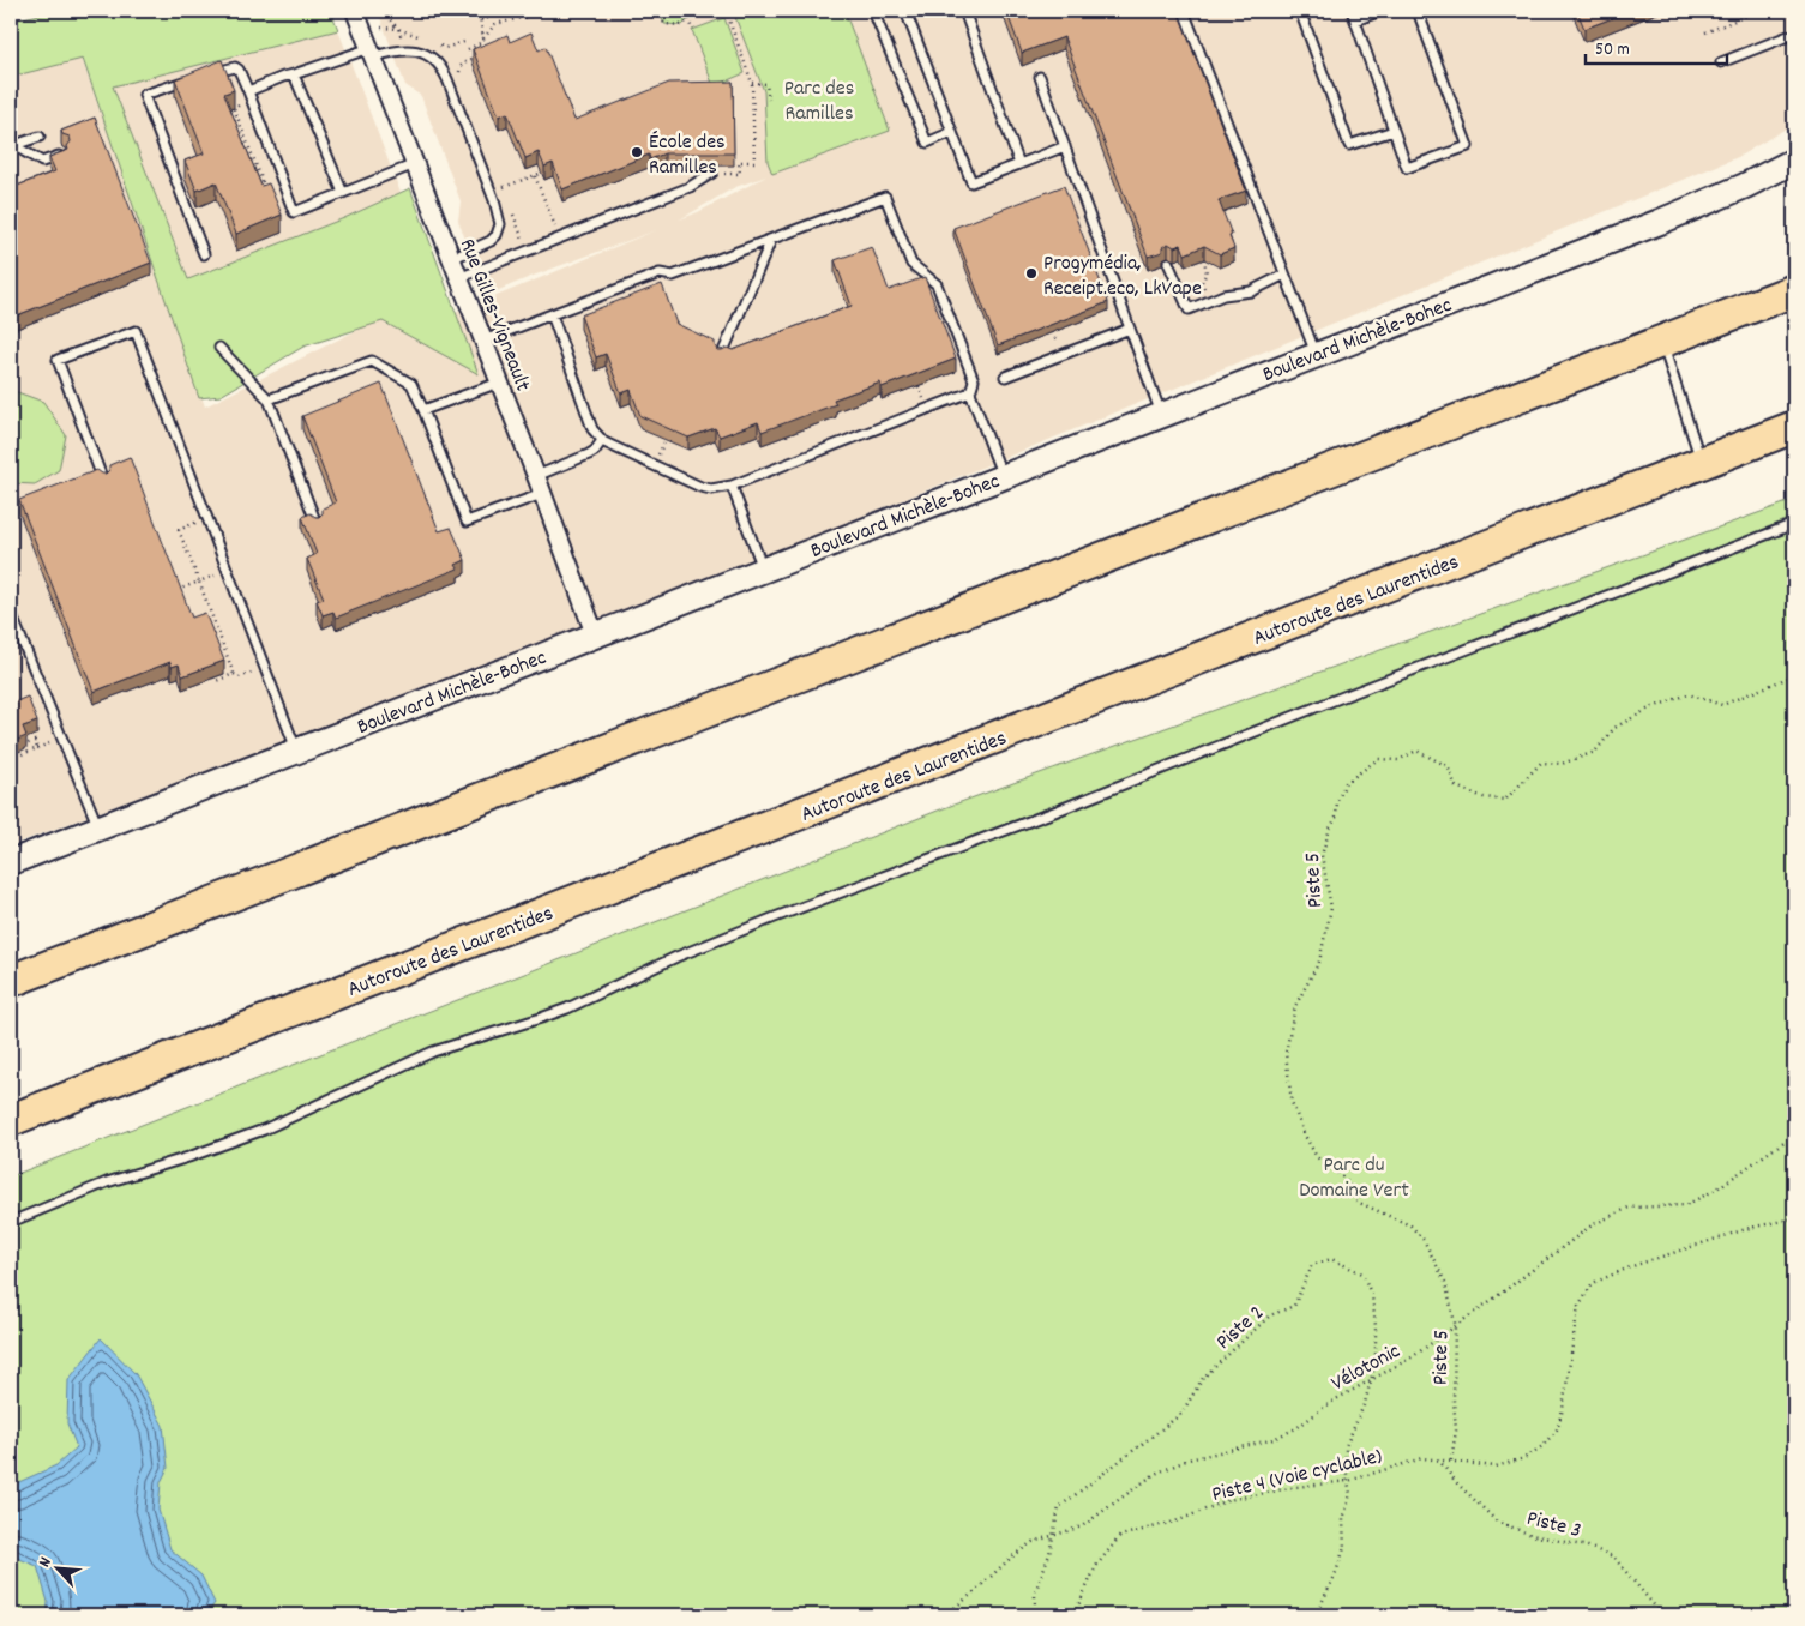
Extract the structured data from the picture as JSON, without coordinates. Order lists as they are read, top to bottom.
{
  "streets": {
    "highway": ["Autoroute des Laurentides"],
    "street": ["Rue Gilles-Vigneault", "Boulevard Michèle-Bohec"],
    "path": [
      "Piste 5",
      "Piste 2",
      "Vélotonic",
      "Piste 4 (Voie cyclable)",
      "Piste 3"
    ]
  },
  "crossings": [
    ["Rue Gilles-Vigneault", "Boulevard Michèle-Bohec"],
    ["Piste 5", "Vélotonic"],
    ["Piste 5", "Piste 4 (Voie cyclable)"],
    ["Piste 2", "Vélotonic"],
    ["Piste 2", "Piste 4 (Voie cyclable)"],
    ["Piste 4 (Voie cyclable)", "Piste 3"]
  ],
  "parks": ["Parc des Ramilles", "Parc du Domaine Vert"],
  "places": ["École des Ramilles", "Progymédia, Receipt.eco, LkVape"],
  "scale_bar": "50 m",
  "north": "top left"
}
